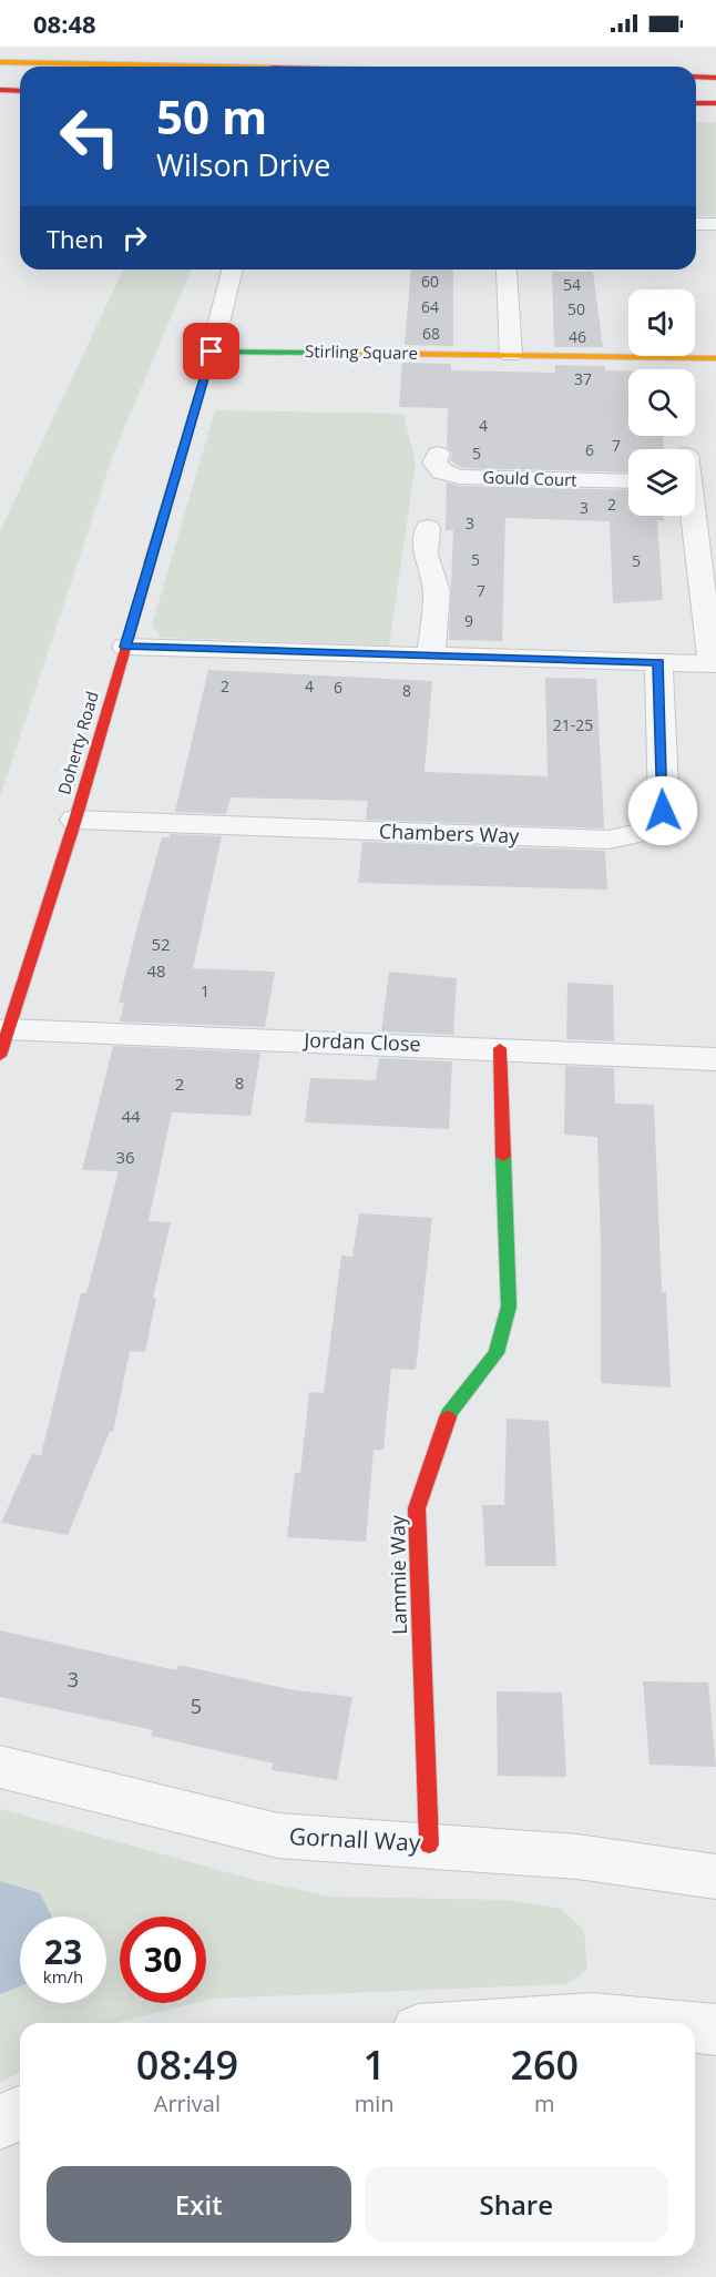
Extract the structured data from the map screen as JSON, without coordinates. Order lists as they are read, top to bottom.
{
  "streets": {
    "street": [
      "Stirling Square",
      "Gould Court",
      "Doherty Road",
      "Chambers Way",
      "Jordan Close",
      "Lammie Way",
      "Gornall Way"
    ]
  },
  "crossings": [
    ["Stirling Square", "Doherty Road"],
    ["Doherty Road", "Chambers Way"],
    ["Doherty Road", "Jordan Close"],
    ["Jordan Close", "Lammie Way"],
    ["Lammie Way", "Gornall Way"]
  ],
  "house_numbers": [
    "60",
    "54",
    "64",
    "50",
    "68",
    "46",
    "37",
    "4",
    "7",
    "6",
    "5",
    "2",
    "3",
    "3",
    "5",
    "5",
    "7",
    "9",
    "2",
    "4",
    "6",
    "8",
    "21-25",
    "52",
    "48",
    "1",
    "8",
    "2",
    "44",
    "36",
    "3",
    "5"
  ],
  "page": {
    "status": "08:48",
    "turn": ["50 m", "Wilson Drive"],
    "then": "Then",
    "speed": "23 km/h",
    "limit": "30",
    "eta": [
      "08:49",
      "Arrival",
      "1",
      "min",
      "260",
      "m"
    ],
    "buttons": ["Exit", "Share"]
  }
}
